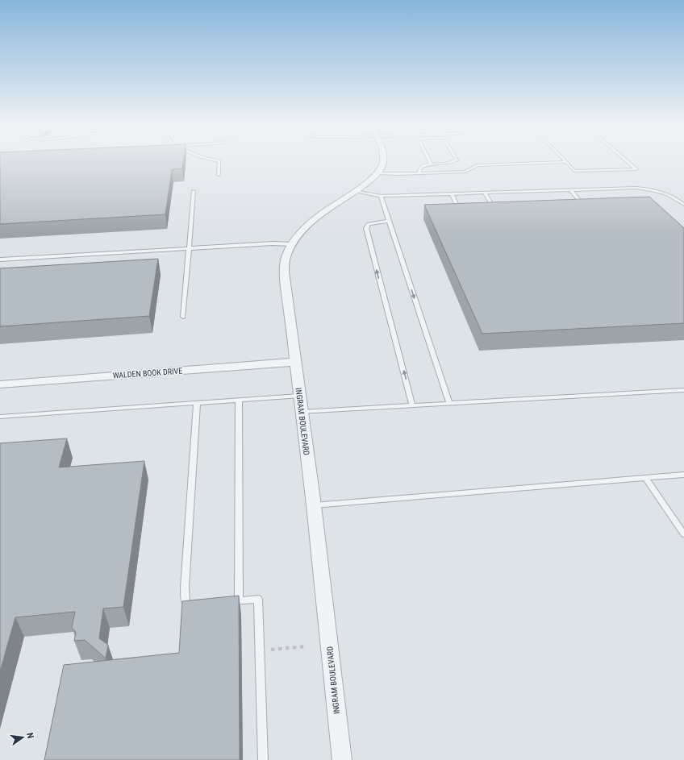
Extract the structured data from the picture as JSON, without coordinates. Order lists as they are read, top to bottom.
{
  "streets": {
    "street": ["WALDEN BOOK DRIVE", "INGRAM BOULEVARD"]
  },
  "crossings": [
    ["WALDEN BOOK DRIVE", "INGRAM BOULEVARD"]
  ],
  "north": "right"
}
